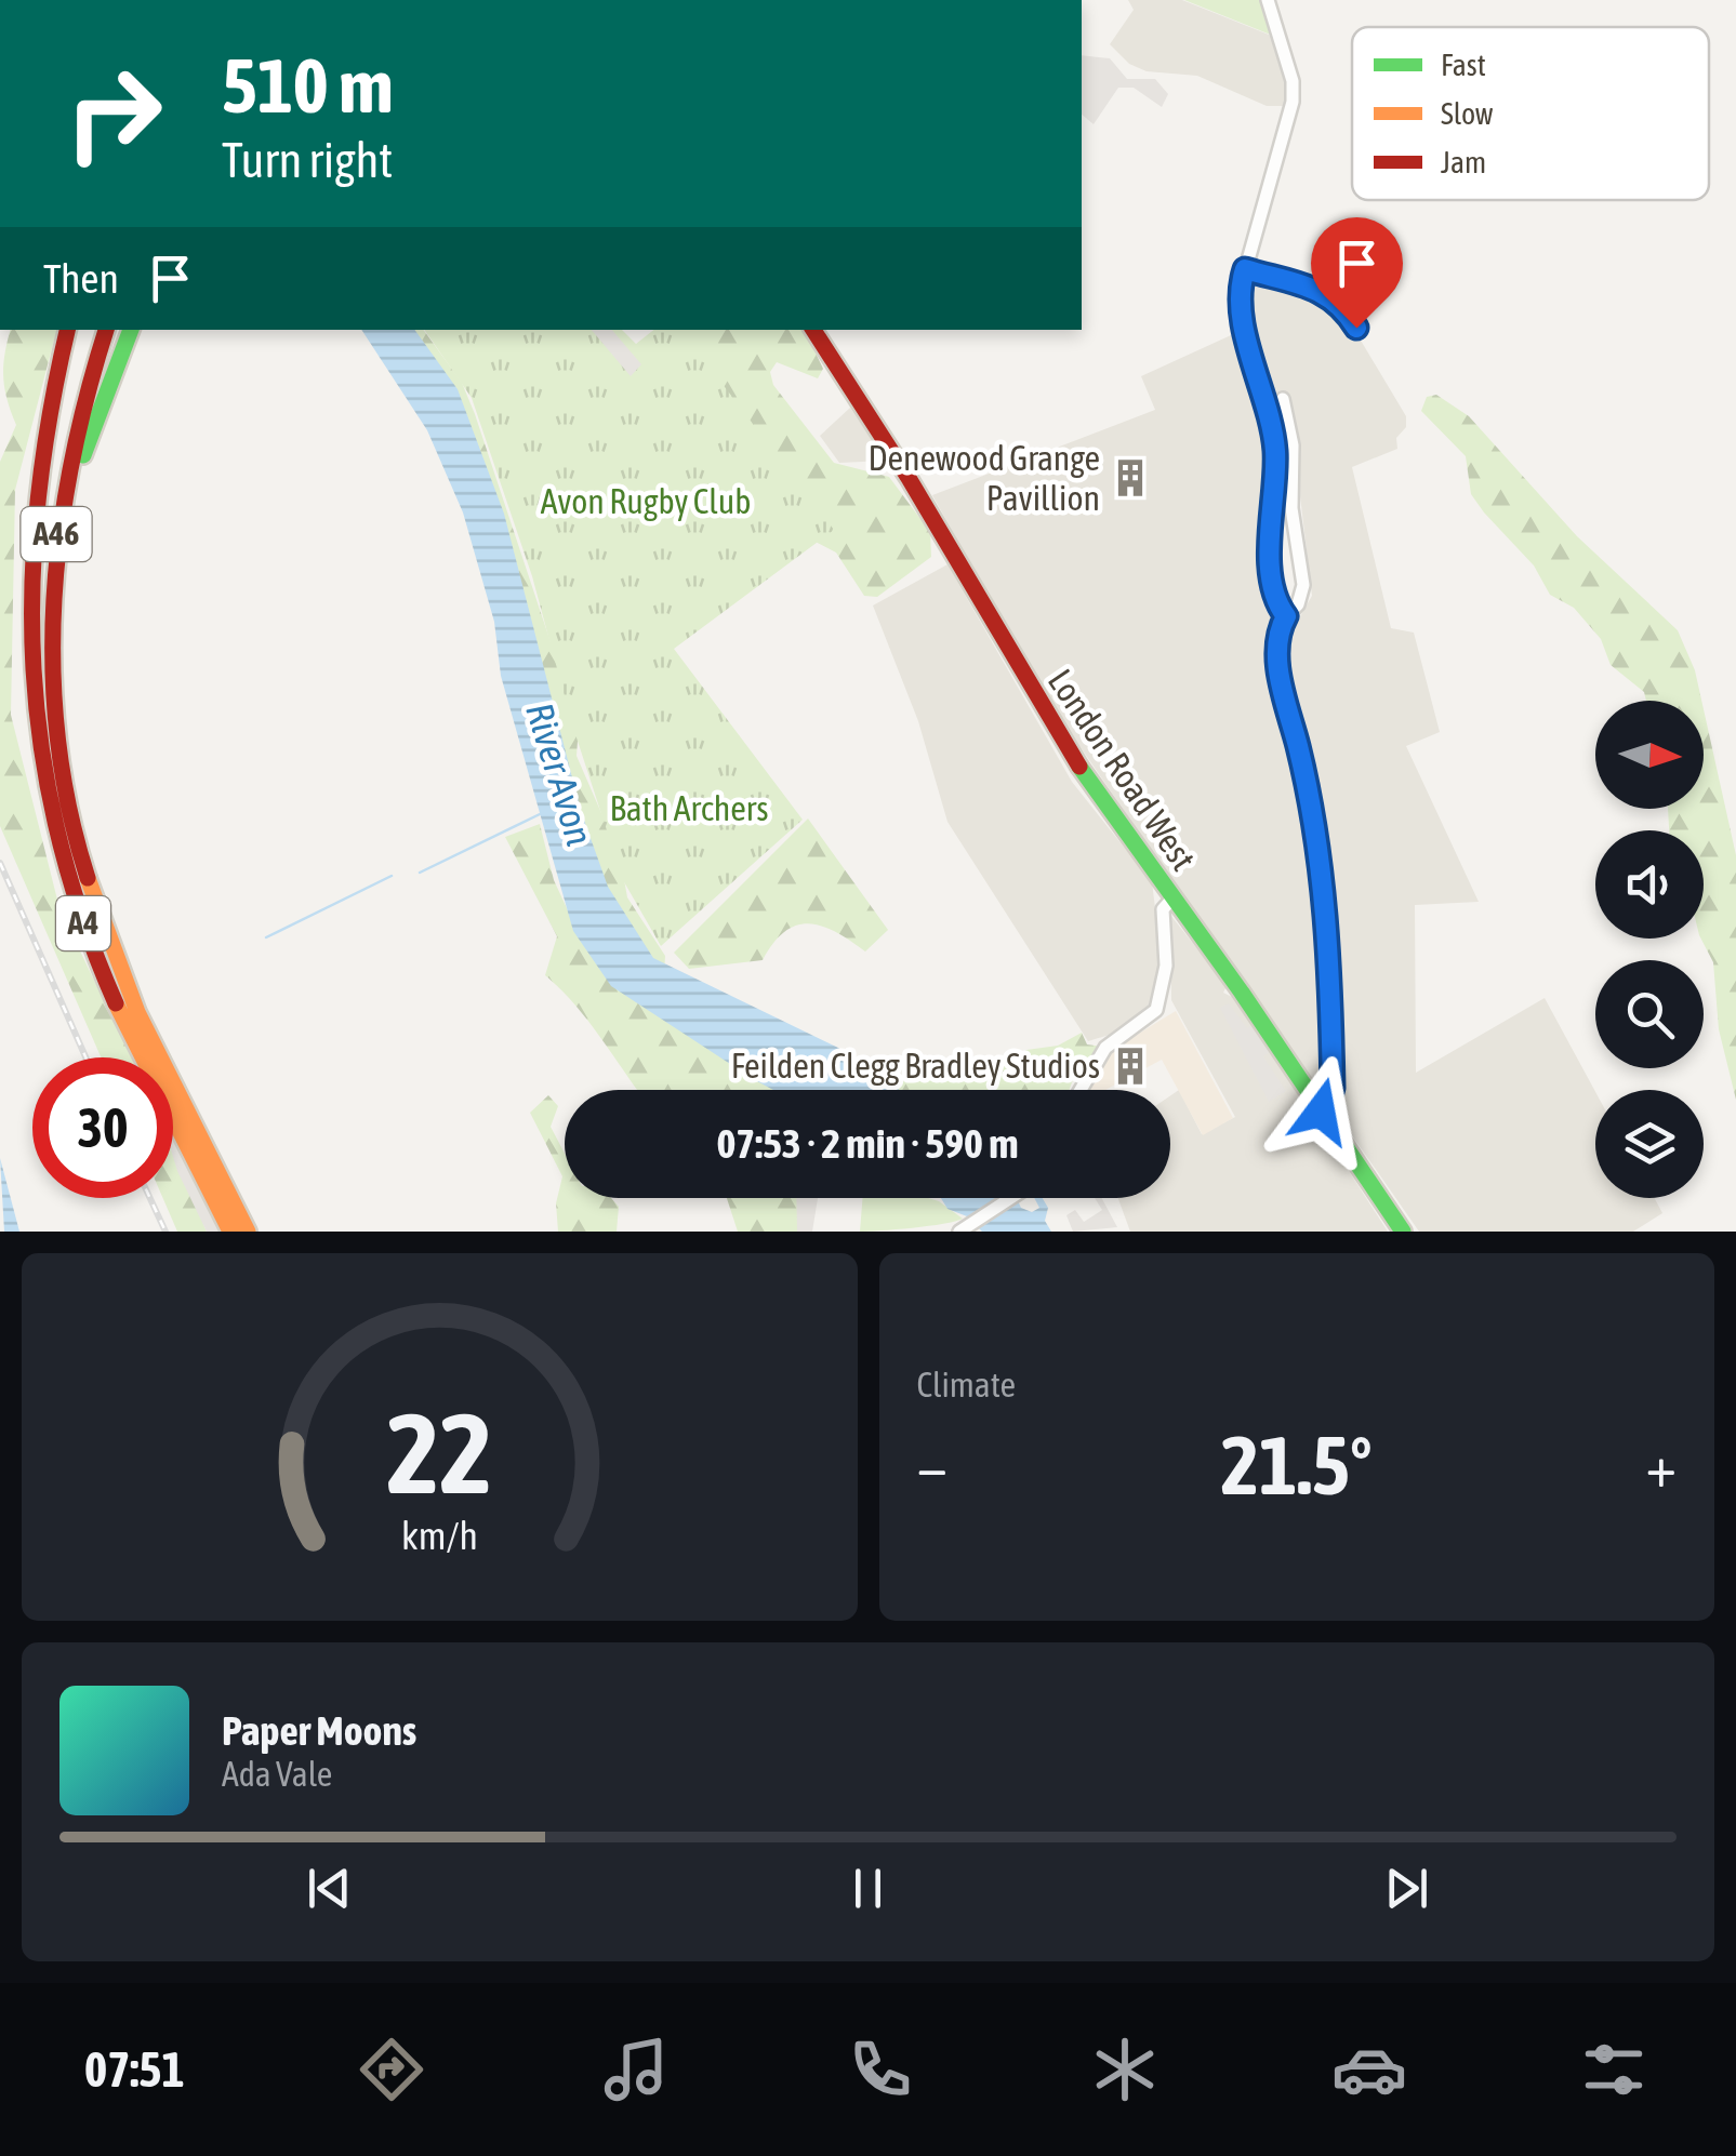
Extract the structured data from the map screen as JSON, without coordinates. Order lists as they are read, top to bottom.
{
  "streets": {
    "main road": ["A46", "London Road West", "A4"]
  },
  "crossings": [
    ["A46", "A4"]
  ],
  "water": ["River Avon"],
  "parks": ["Avon Rugby Club", "Bath Archers"],
  "places": {
    "building": ["Denewood Grange Pavillion", "Feilden Clegg Bradley Studios"]
  },
  "legend": ["Fast", "Slow", "Jam"],
  "north": "right",
  "page": {
    "turn": ["510 m", "Turn right"],
    "then": "Then",
    "limit": "30",
    "trip": "07:53 · 2 min · 590 m",
    "tile": "Climate",
    "heat": ["−", "21.5°", "+"],
    "song": ["Paper Moons", "Ada Vale"],
    "tabs": "07:51",
    "gauge": ["22", "km/h"]
  }
}
